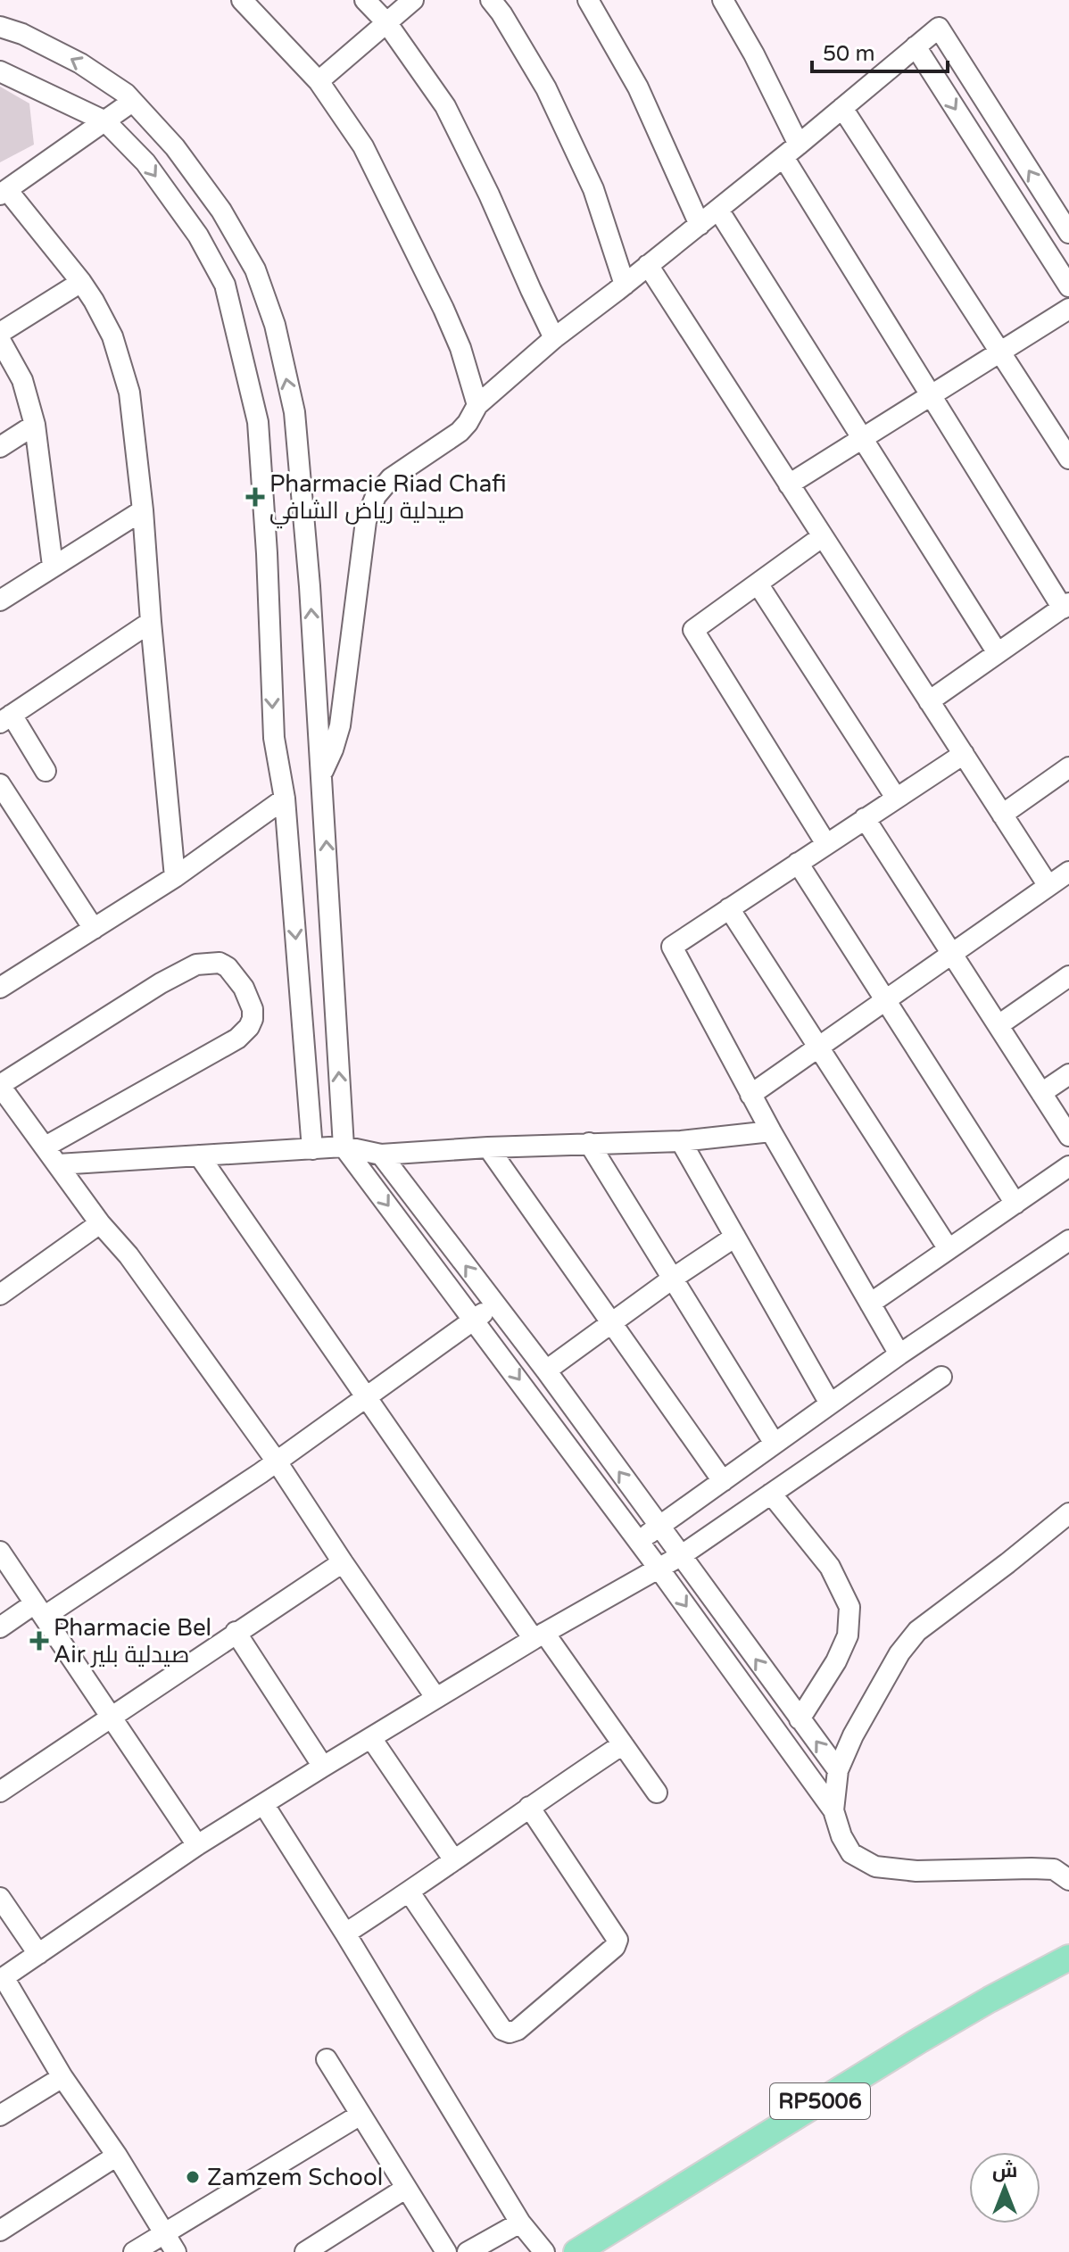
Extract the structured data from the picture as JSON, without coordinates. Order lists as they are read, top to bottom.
{
  "streets": {
    "main road": ["RP5006"]
  },
  "places": {
    "health": ["Pharmacie Riad Chafi صيدلية رياض الشافي", "Pharmacie Bel Air صيدلية بلير"],
    "other": ["Zamzem School"]
  },
  "scale_bar": "50 m",
  "north": "top"
}
